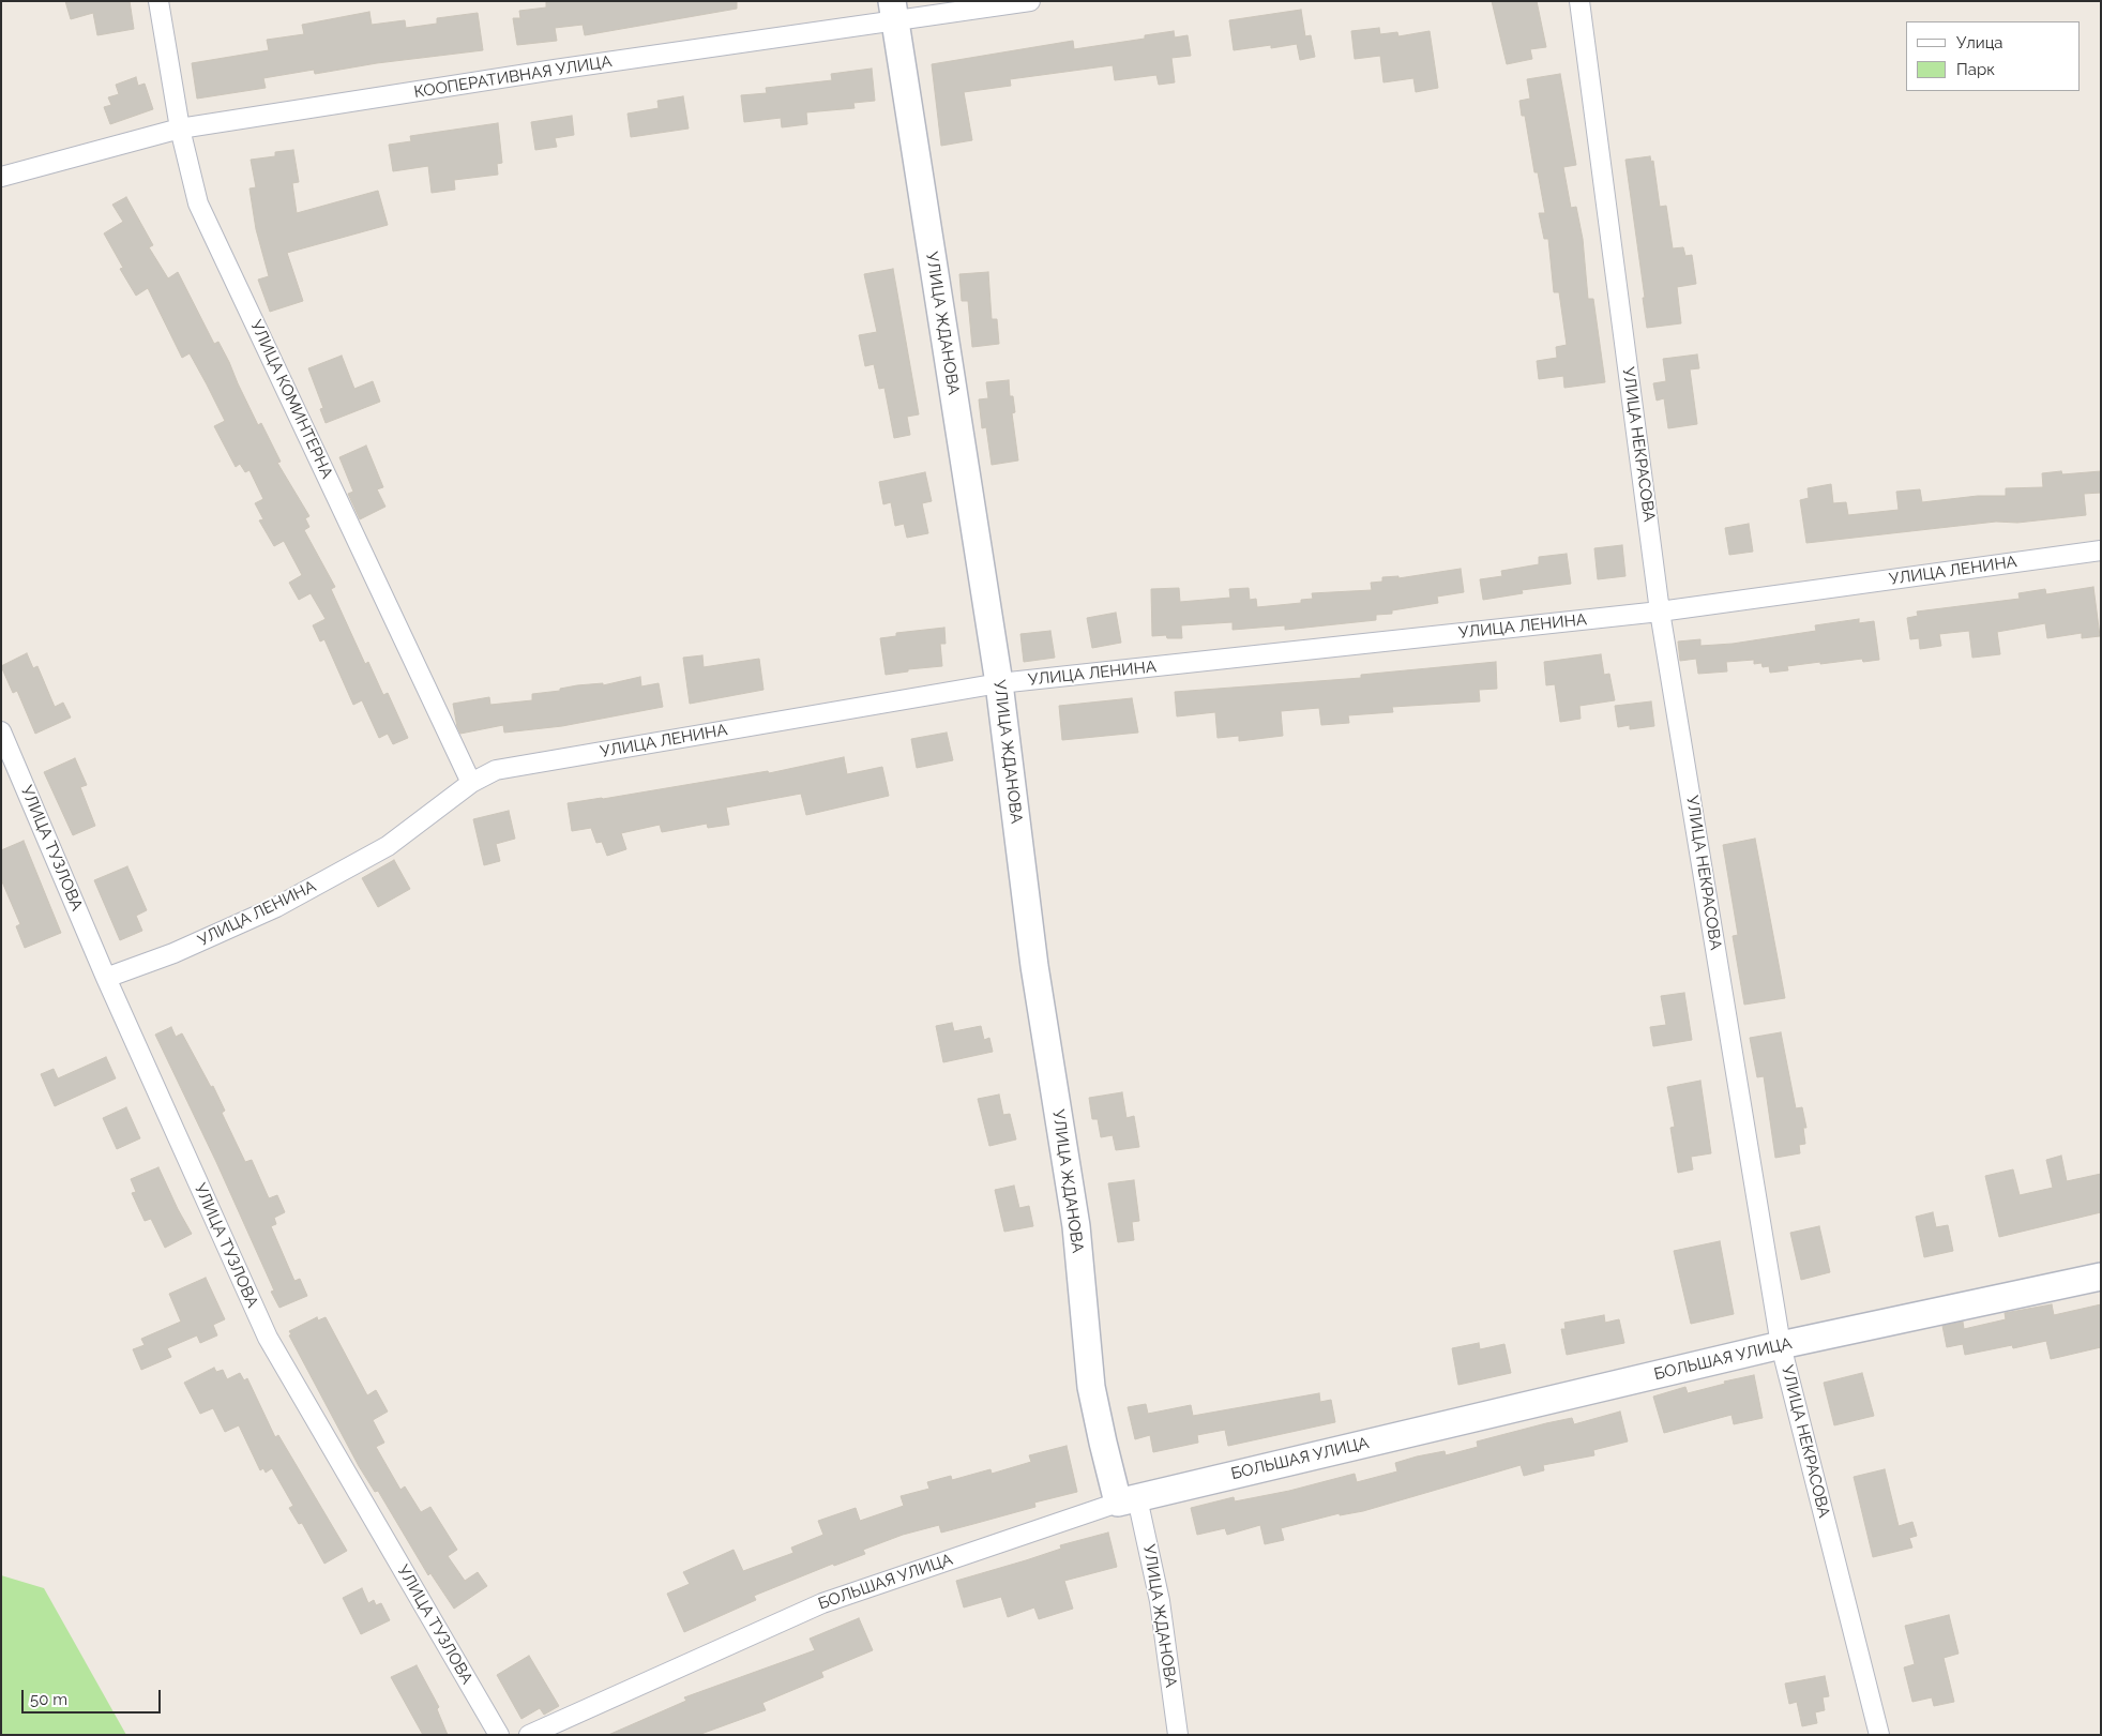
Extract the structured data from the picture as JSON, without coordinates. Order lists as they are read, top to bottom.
{
  "streets": {
    "street": [
      "КООПЕРАТИВНАЯ УЛИЦА",
      "УЛИЦА ЖДАНОВА",
      "УЛИЦА КОМИНТЕРНА",
      "УЛИЦА НЕКРАСОВА",
      "УЛИЦА ЛЕНИНА",
      "УЛИЦА ТУЗЛОВА",
      "БОЛЬШАЯ УЛИЦА"
    ]
  },
  "crossings": [
    ["КООПЕРАТИВНАЯ УЛИЦА", "УЛИЦА ЖДАНОВА"],
    ["КООПЕРАТИВНАЯ УЛИЦА", "УЛИЦА КОМИНТЕРНА"],
    ["УЛИЦА ЖДАНОВА", "УЛИЦА ЛЕНИНА"],
    ["УЛИЦА ЖДАНОВА", "БОЛЬШАЯ УЛИЦА"],
    ["УЛИЦА КОМИНТЕРНА", "УЛИЦА ЛЕНИНА"],
    ["УЛИЦА НЕКРАСОВА", "УЛИЦА ЛЕНИНА"],
    ["УЛИЦА НЕКРАСОВА", "БОЛЬШАЯ УЛИЦА"],
    ["УЛИЦА ЛЕНИНА", "УЛИЦА ТУЗЛОВА"]
  ],
  "legend": ["Улица", "Парк"],
  "scale_bar": "50 m"
}
